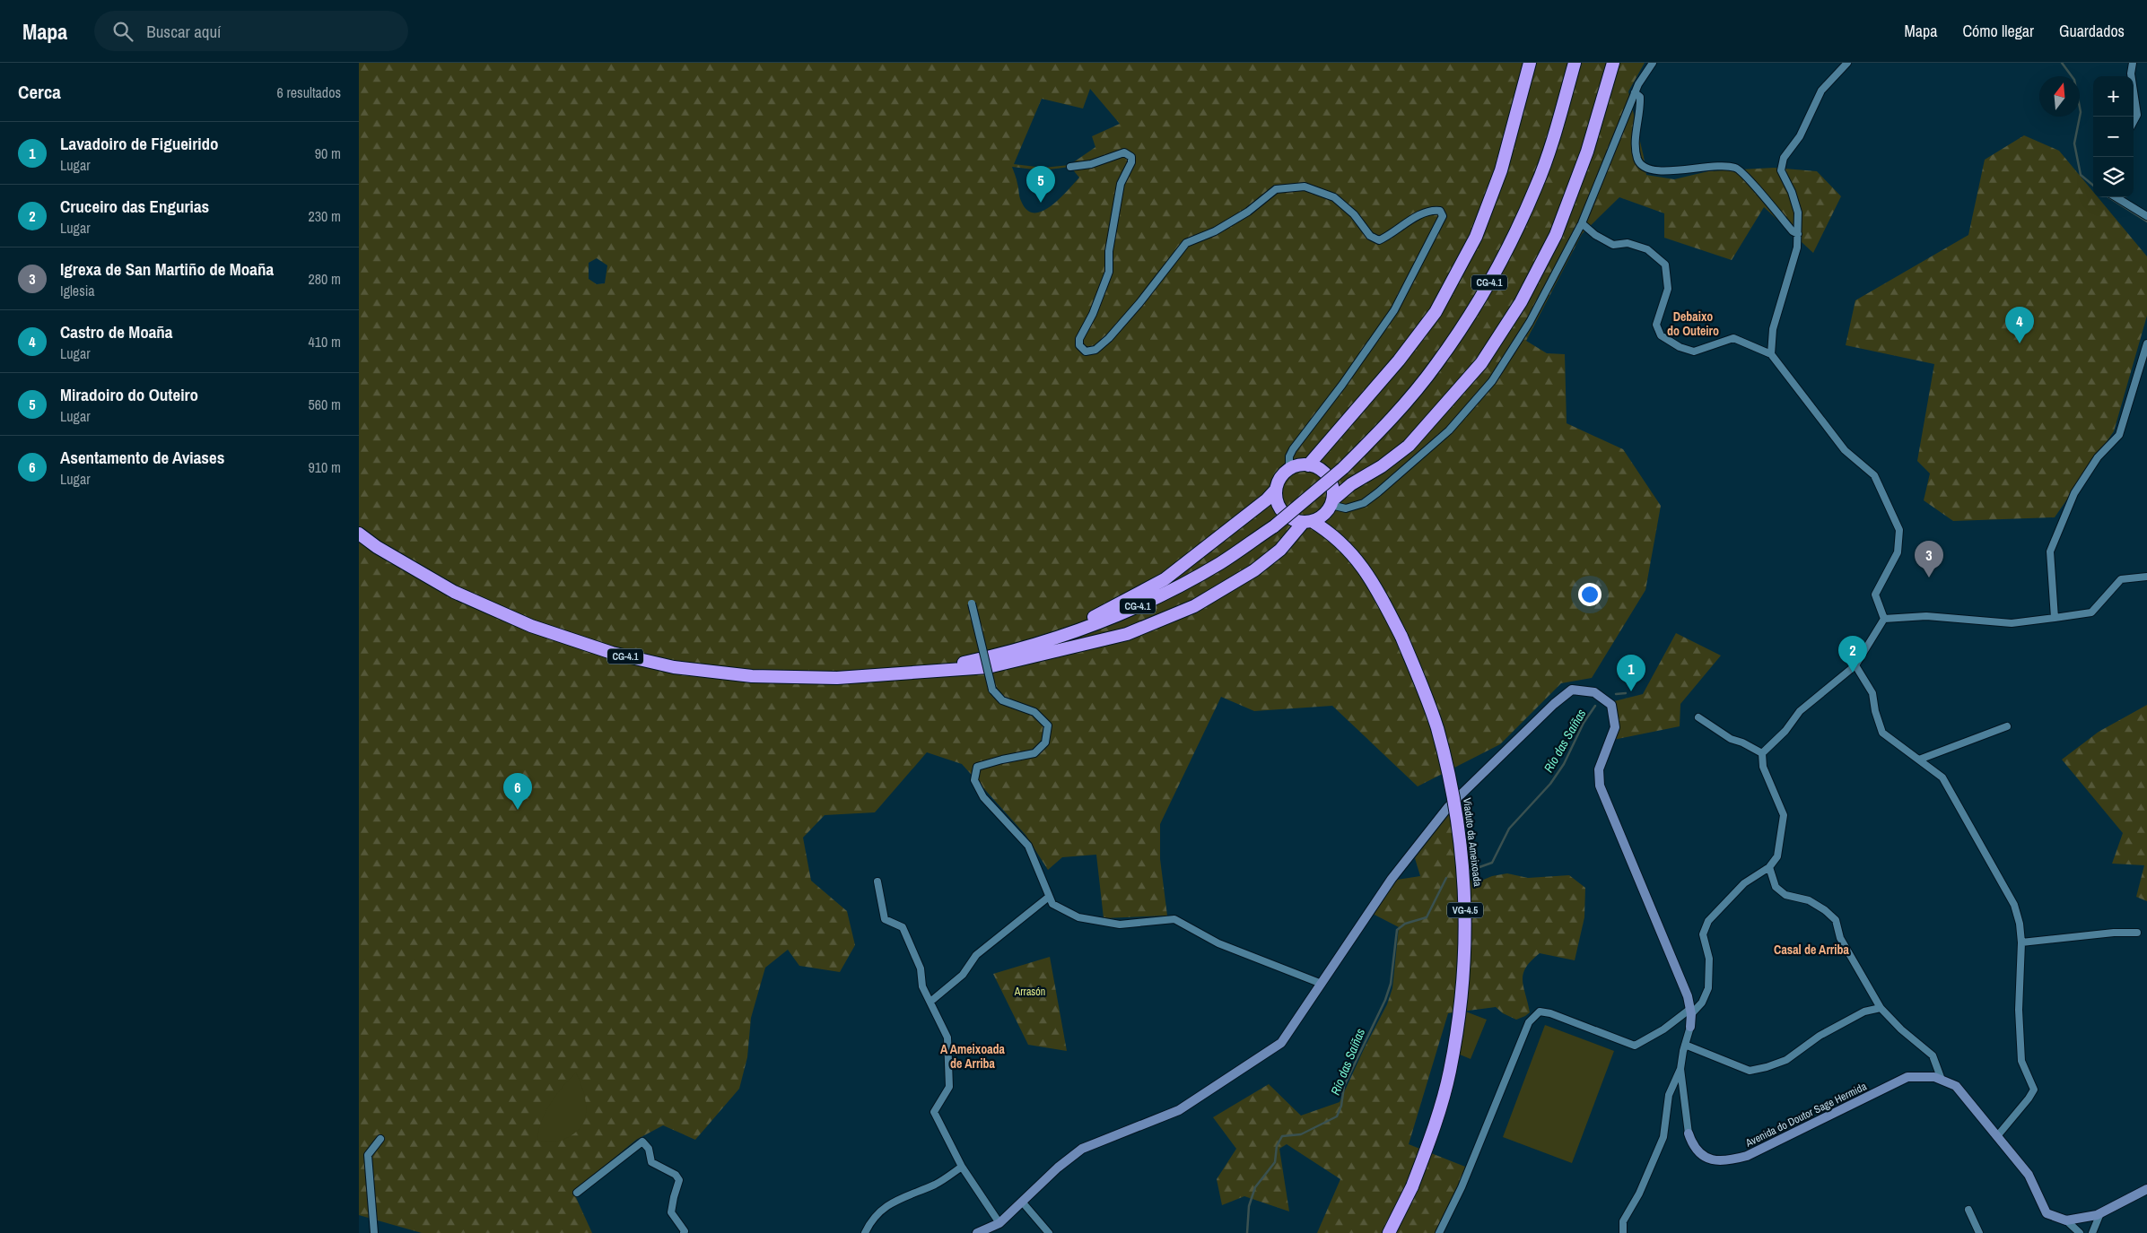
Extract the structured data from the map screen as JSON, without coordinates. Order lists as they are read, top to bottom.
{
  "streets": {
    "highway": ["CG-4.1", "Viaduto da Ameixoada", "VG-4.5"],
    "street": ["Avenida do Doutor Sage Hermida"]
  },
  "districts": ["Debaixo do Outeiro", "Casal de Arriba", "A Ameixoada de Arriba"],
  "water": ["Río das Saíñas"],
  "parks": ["Arrasón"],
  "north": "top",
  "page": {
    "header": "Mapa",
    "search": "Buscar aquí",
    "nav": ["Mapa", "Cómo llegar", "Guardados"],
    "heading": ["Cerca", "6 resultados"],
    "map_buttons": ["+", "−"],
    "list": [
      {
        "mark": "1",
        "name": "Lavadoiro de Figueirido",
        "note": "Lugar",
        "value": "90 m"
      },
      {
        "mark": "2",
        "name": "Cruceiro das Engurias",
        "note": "Lugar",
        "value": "230 m"
      },
      {
        "mark": "3",
        "name": "Igrexa de San Martiño de Moaña",
        "note": "Iglesia",
        "value": "280 m"
      },
      {
        "mark": "4",
        "name": "Castro de Moaña",
        "note": "Lugar",
        "value": "410 m"
      },
      {
        "mark": "5",
        "name": "Miradoiro do Outeiro",
        "note": "Lugar",
        "value": "560 m"
      },
      {
        "mark": "6",
        "name": "Asentamento de Aviases",
        "note": "Lugar",
        "value": "910 m"
      }
    ],
    "pins": [
      "5",
      "4",
      "3",
      "2",
      "1",
      "6"
    ]
  }
}
